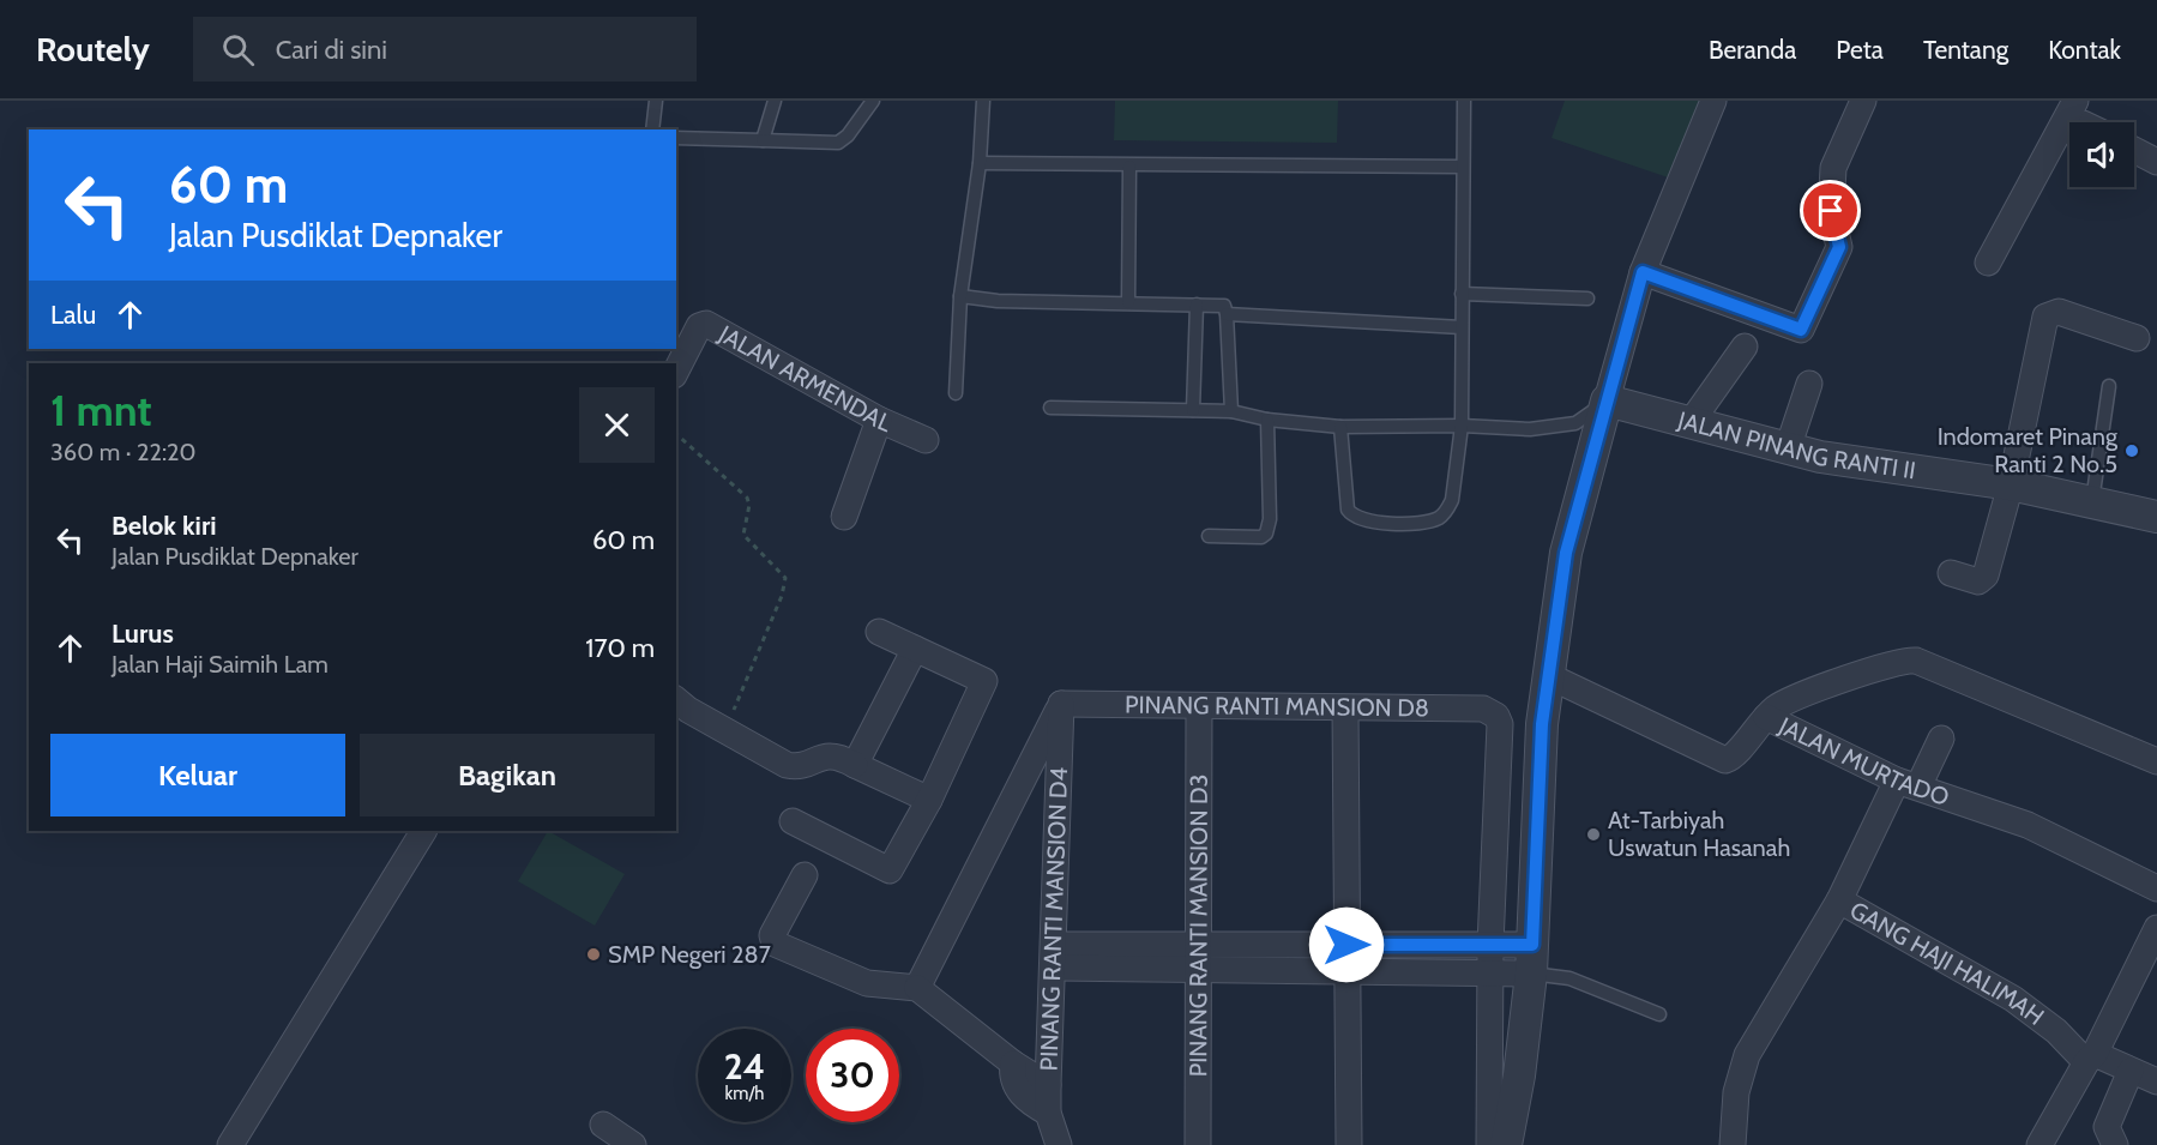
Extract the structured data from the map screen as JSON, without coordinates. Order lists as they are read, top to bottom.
{
  "streets": {
    "street": [
      "JALAN ARMENDAL",
      "JALAN PINANG RANTI II",
      "PINANG RANTI MANSION D8",
      "JALAN MURTADO",
      "PINANG RANTI MANSION D4",
      "PINANG RANTI MANSION D3",
      "GANG HAJI HALIMAH"
    ]
  },
  "crossings": [
    ["PINANG RANTI MANSION D8", "PINANG RANTI MANSION D4"],
    ["PINANG RANTI MANSION D8", "PINANG RANTI MANSION D3"],
    ["JALAN MURTADO", "GANG HAJI HALIMAH"]
  ],
  "places": ["Indomaret Pinang Ranti 2 No.5", "At-Tarbiyah Uswatun Hasanah", "SMP Negeri 287"],
  "page": {
    "header": "Routely",
    "search": "Cari di sini",
    "nav": [
      "Beranda",
      "Peta",
      "Tentang",
      "Kontak"
    ],
    "turn": ["60 m", "Jalan Pusdiklat Depnaker"],
    "then": "Lalu",
    "heading": ["1 mnt", "360 m · 22:20"],
    "list": [
      {
        "name": "Belok kiri",
        "note": "Jalan Pusdiklat Depnaker",
        "value": "60 m"
      },
      {
        "name": "Lurus",
        "note": "Jalan Haji Saimih Lam",
        "value": "170 m"
      }
    ],
    "buttons": ["Keluar", "Bagikan"],
    "speed": "24 km/h",
    "limit": "30"
  }
}
